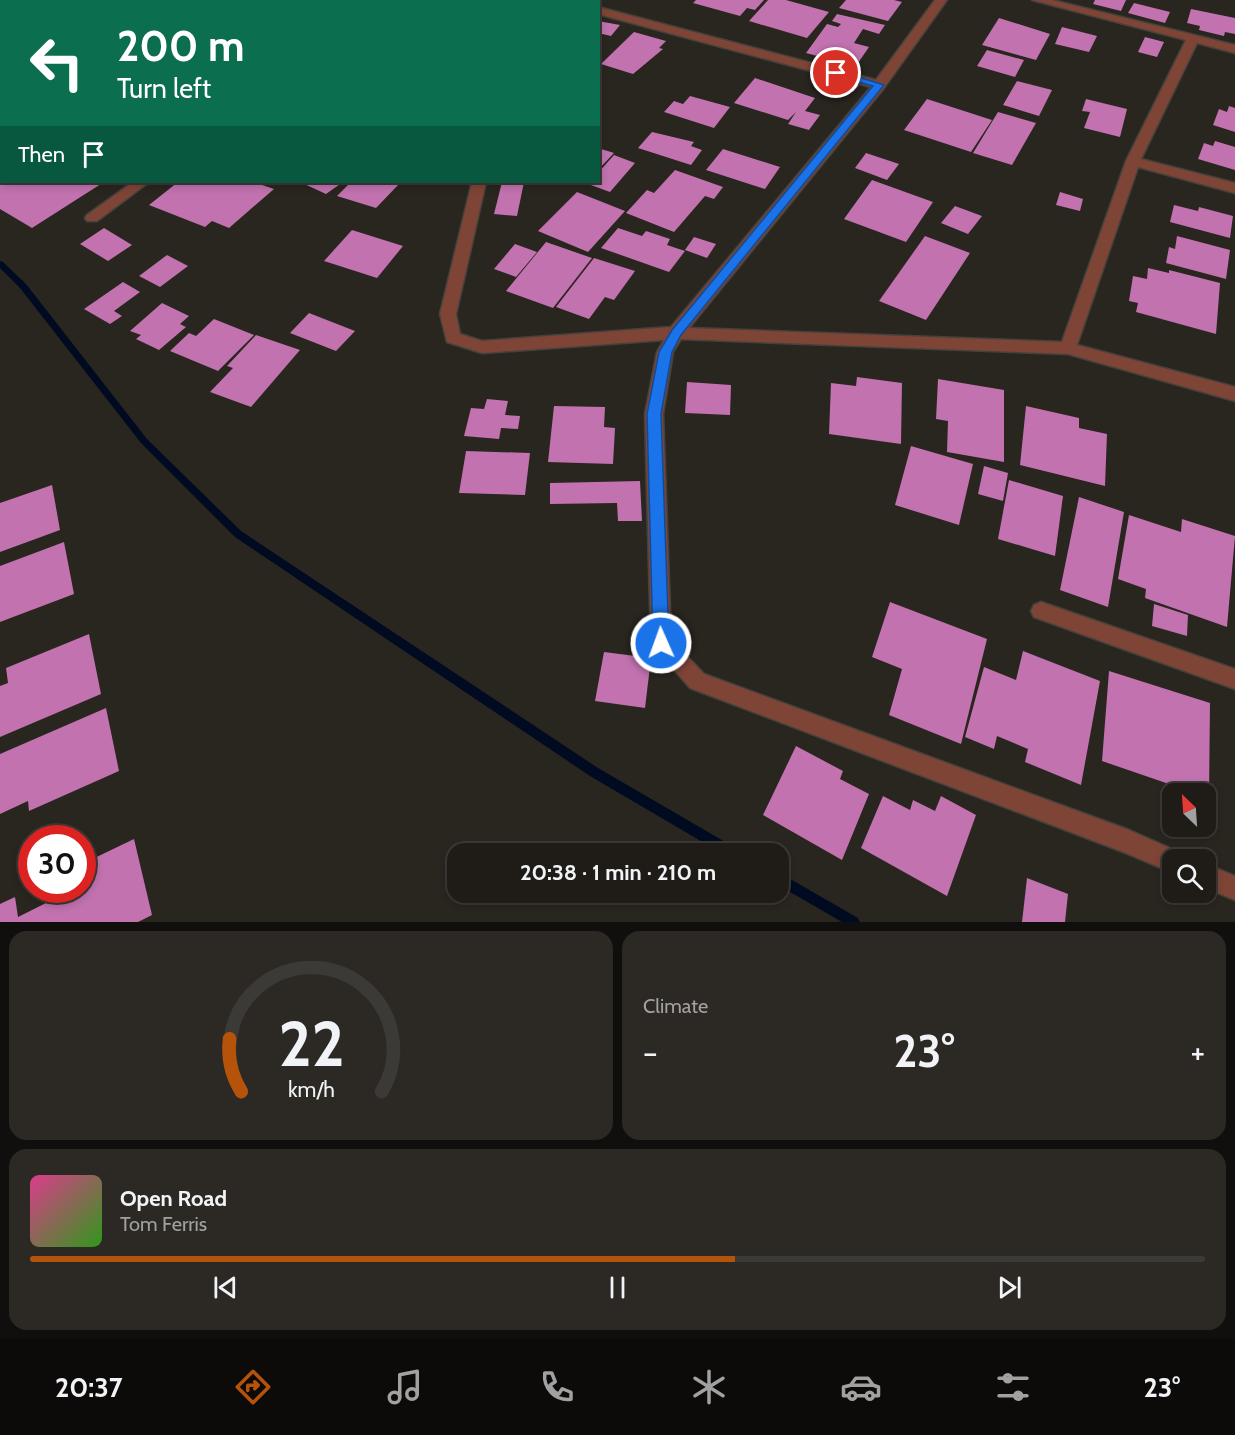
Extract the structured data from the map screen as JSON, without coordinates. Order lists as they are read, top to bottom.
{
  "north": "top left",
  "page": {
    "turn": ["200 m", "Turn left"],
    "then": "Then",
    "limit": "30",
    "trip": "20:38 · 1 min · 210 m",
    "tile": "Climate",
    "heat": ["−", "23°", "+"],
    "song": ["Open Road", "Tom Ferris"],
    "tabs": ["20:37", "23°"],
    "gauge": ["22", "km/h"]
  }
}
